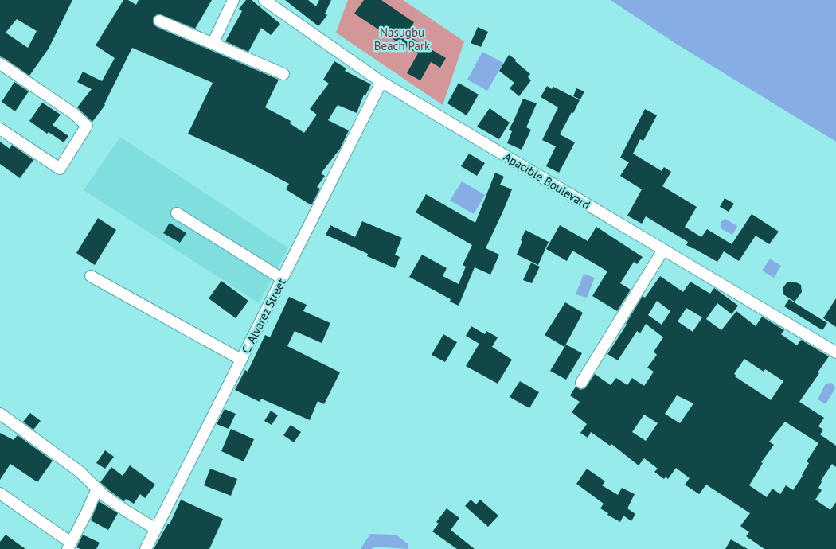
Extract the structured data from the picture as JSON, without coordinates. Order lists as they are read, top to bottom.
{
  "streets": {
    "street": ["Apacible Boulevard", "C. Alvarez Street"]
  },
  "crossings": [
    ["Apacible Boulevard", "C. Alvarez Street"]
  ],
  "parks": ["Nasugbu Beach Park"]
}
